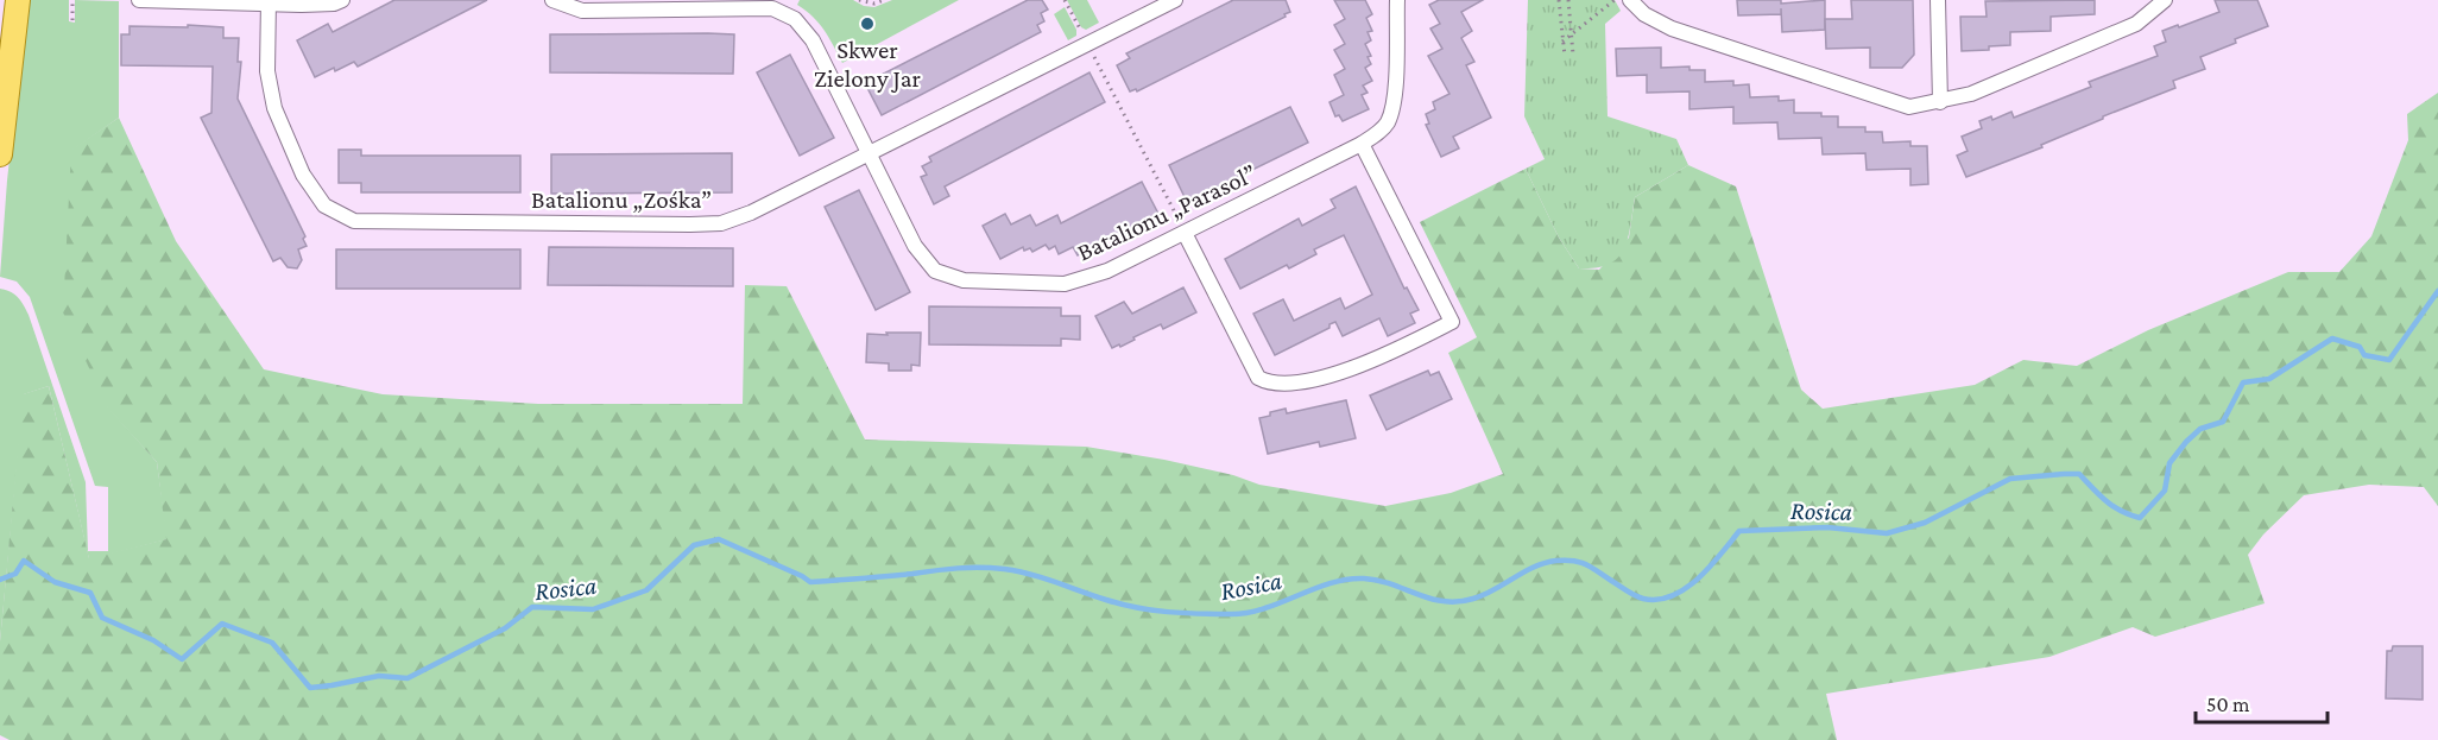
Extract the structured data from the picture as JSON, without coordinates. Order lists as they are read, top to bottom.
{
  "streets": {
    "street": ["Batalionu „Zośka”", "Batalionu „Parasol”"]
  },
  "crossings": [
    ["Batalionu „Zośka”", "Batalionu „Parasol”"]
  ],
  "water": ["Rosica"],
  "places": ["Skwer Zielony Jar"],
  "scale_bar": "50 m"
}
